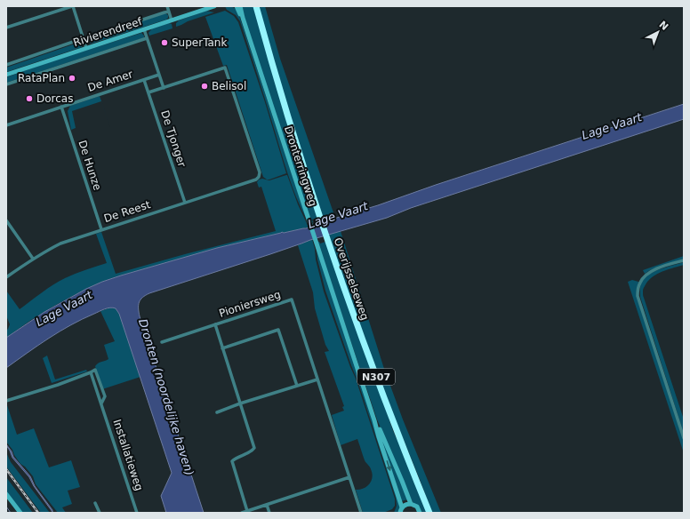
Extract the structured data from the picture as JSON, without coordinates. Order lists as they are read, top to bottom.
{
  "streets": {
    "highway": ["Overijsselseweg", "N307"],
    "main road": ["Rivierendreef", "Dronterringweg"],
    "street": [
      "De Amer",
      "De Tjonger",
      "De Hunze",
      "De Reest",
      "Pioniersweg",
      "Installatieweg"
    ]
  },
  "crossings": [
    ["De Amer", "De Tjonger"],
    ["De Amer", "De Hunze"],
    ["De Tjonger", "De Reest"],
    ["De Hunze", "De Reest"]
  ],
  "water": ["Lage Vaart", "Dronten (noordelijke haven)"],
  "places": [
    "SuperTank",
    "RataPlan",
    "Belisol",
    "Dorcas"
  ],
  "north": "top right"
}
